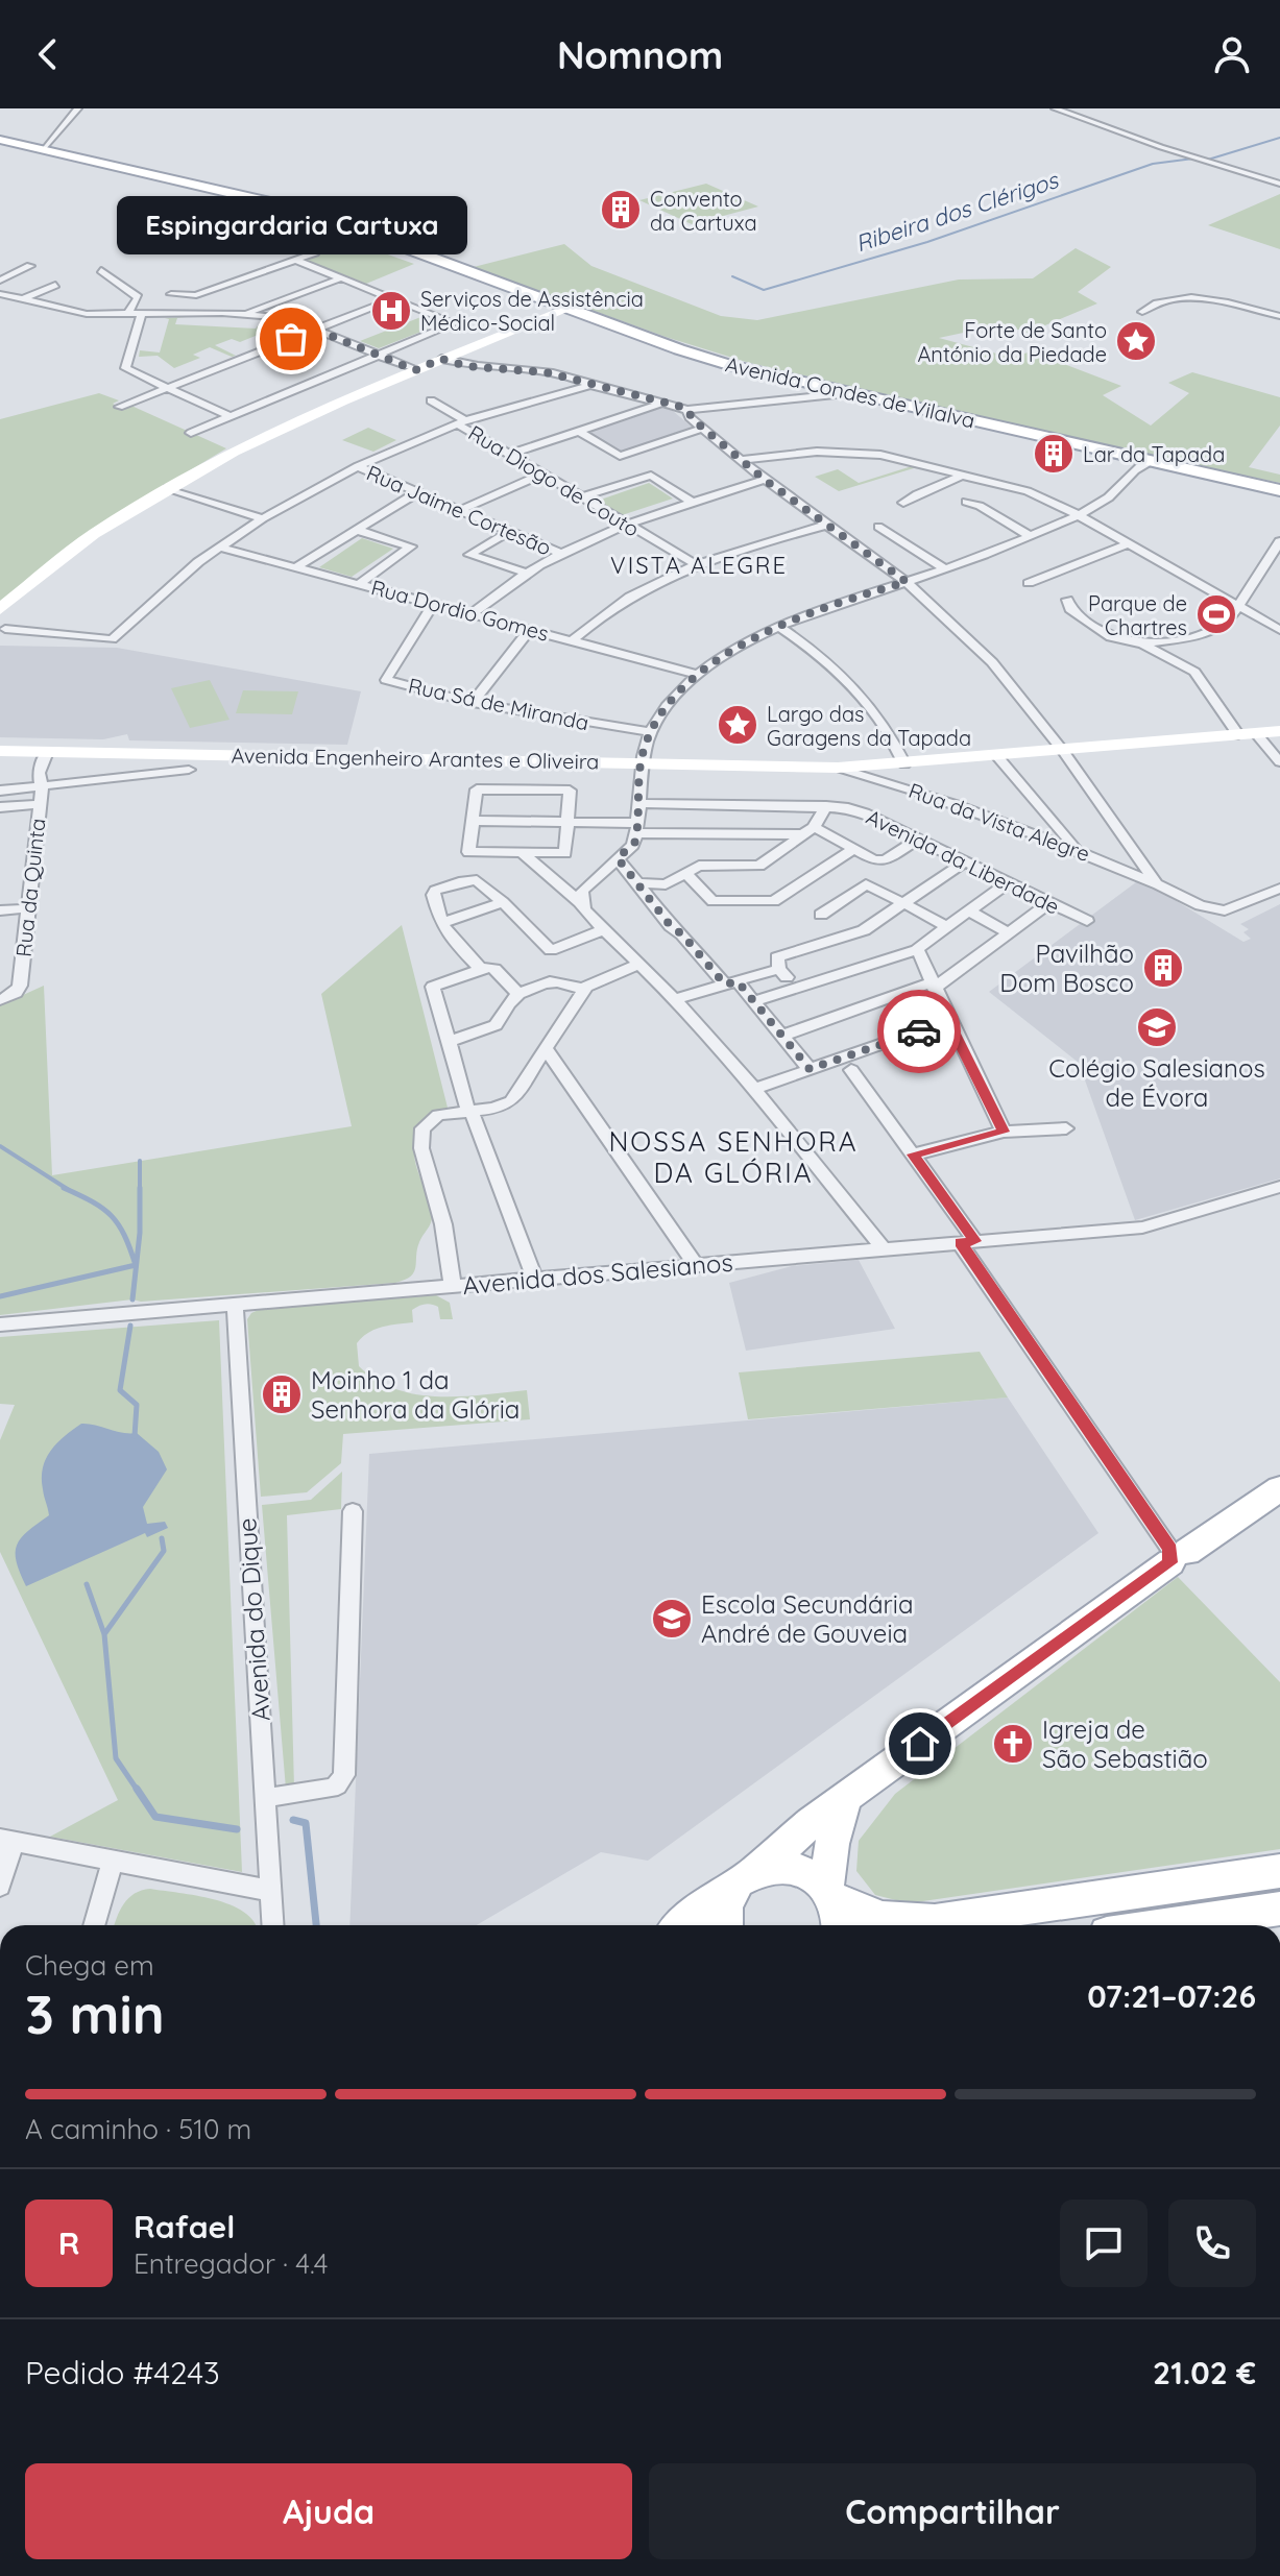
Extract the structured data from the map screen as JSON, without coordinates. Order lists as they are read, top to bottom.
{
  "streets": {
    "main road": ["Avenida Condes de Vilalva"],
    "street": [
      "Rua Diogo de Couto",
      "Rua Jaime Cortesão",
      "Rua Dordio Gomes",
      "Rua Sá de Miranda",
      "Avenida Engenheiro Arantes e Oliveira",
      "Rua da Vista Alegre",
      "Avenida da Liberdade",
      "Rua da Quinta",
      "Avenida dos Salesianos",
      "Avenida do Dique"
    ]
  },
  "crossings": [
    ["Rua Dordio Gomes", "Rua Sá de Miranda"],
    ["Avenida Engenheiro Arantes e Oliveira", "Rua da Vista Alegre"],
    ["Avenida Engenheiro Arantes e Oliveira", "Rua da Quinta"],
    ["Avenida dos Salesianos", "Avenida do Dique"]
  ],
  "districts": ["VISTA ALEGRE", "NOSSA SENHORA DA GLÓRIA"],
  "water": ["Ribeira dos Clérigos"],
  "places": {
    "building": [
      "Convento da Cartuxa",
      "Lar da Tapada",
      "Pavilhão Dom Bosco",
      "Moinho 1 da Senhora da Glória"
    ],
    "hospital": ["Serviços de Assistência Médico-Social"],
    "other": ["Espingardaria Cartuxa"],
    "place": ["Forte de Santo António da Piedade", "Largo das Garagens da Tapada"],
    "sports": ["Parque de Chartres"],
    "school or university": ["Colégio Salesianos de Évora", "Escola Secundária André de Gouveia"],
    "church": ["Igreja de São Sebastião"]
  },
  "page": {
    "header": "Nomnom",
    "bubble": "Espingardaria Cartuxa",
    "heading": ["3 min", "Chega em", "07:21–07:26"],
    "panel": [
      "Rafael",
      "Entregador · 4.4",
      "Pedido #4243",
      "21.02 €"
    ],
    "bar": "A caminho · 510 m",
    "round": "R",
    "buttons": ["Ajuda", "Compartilhar"]
  }
}
